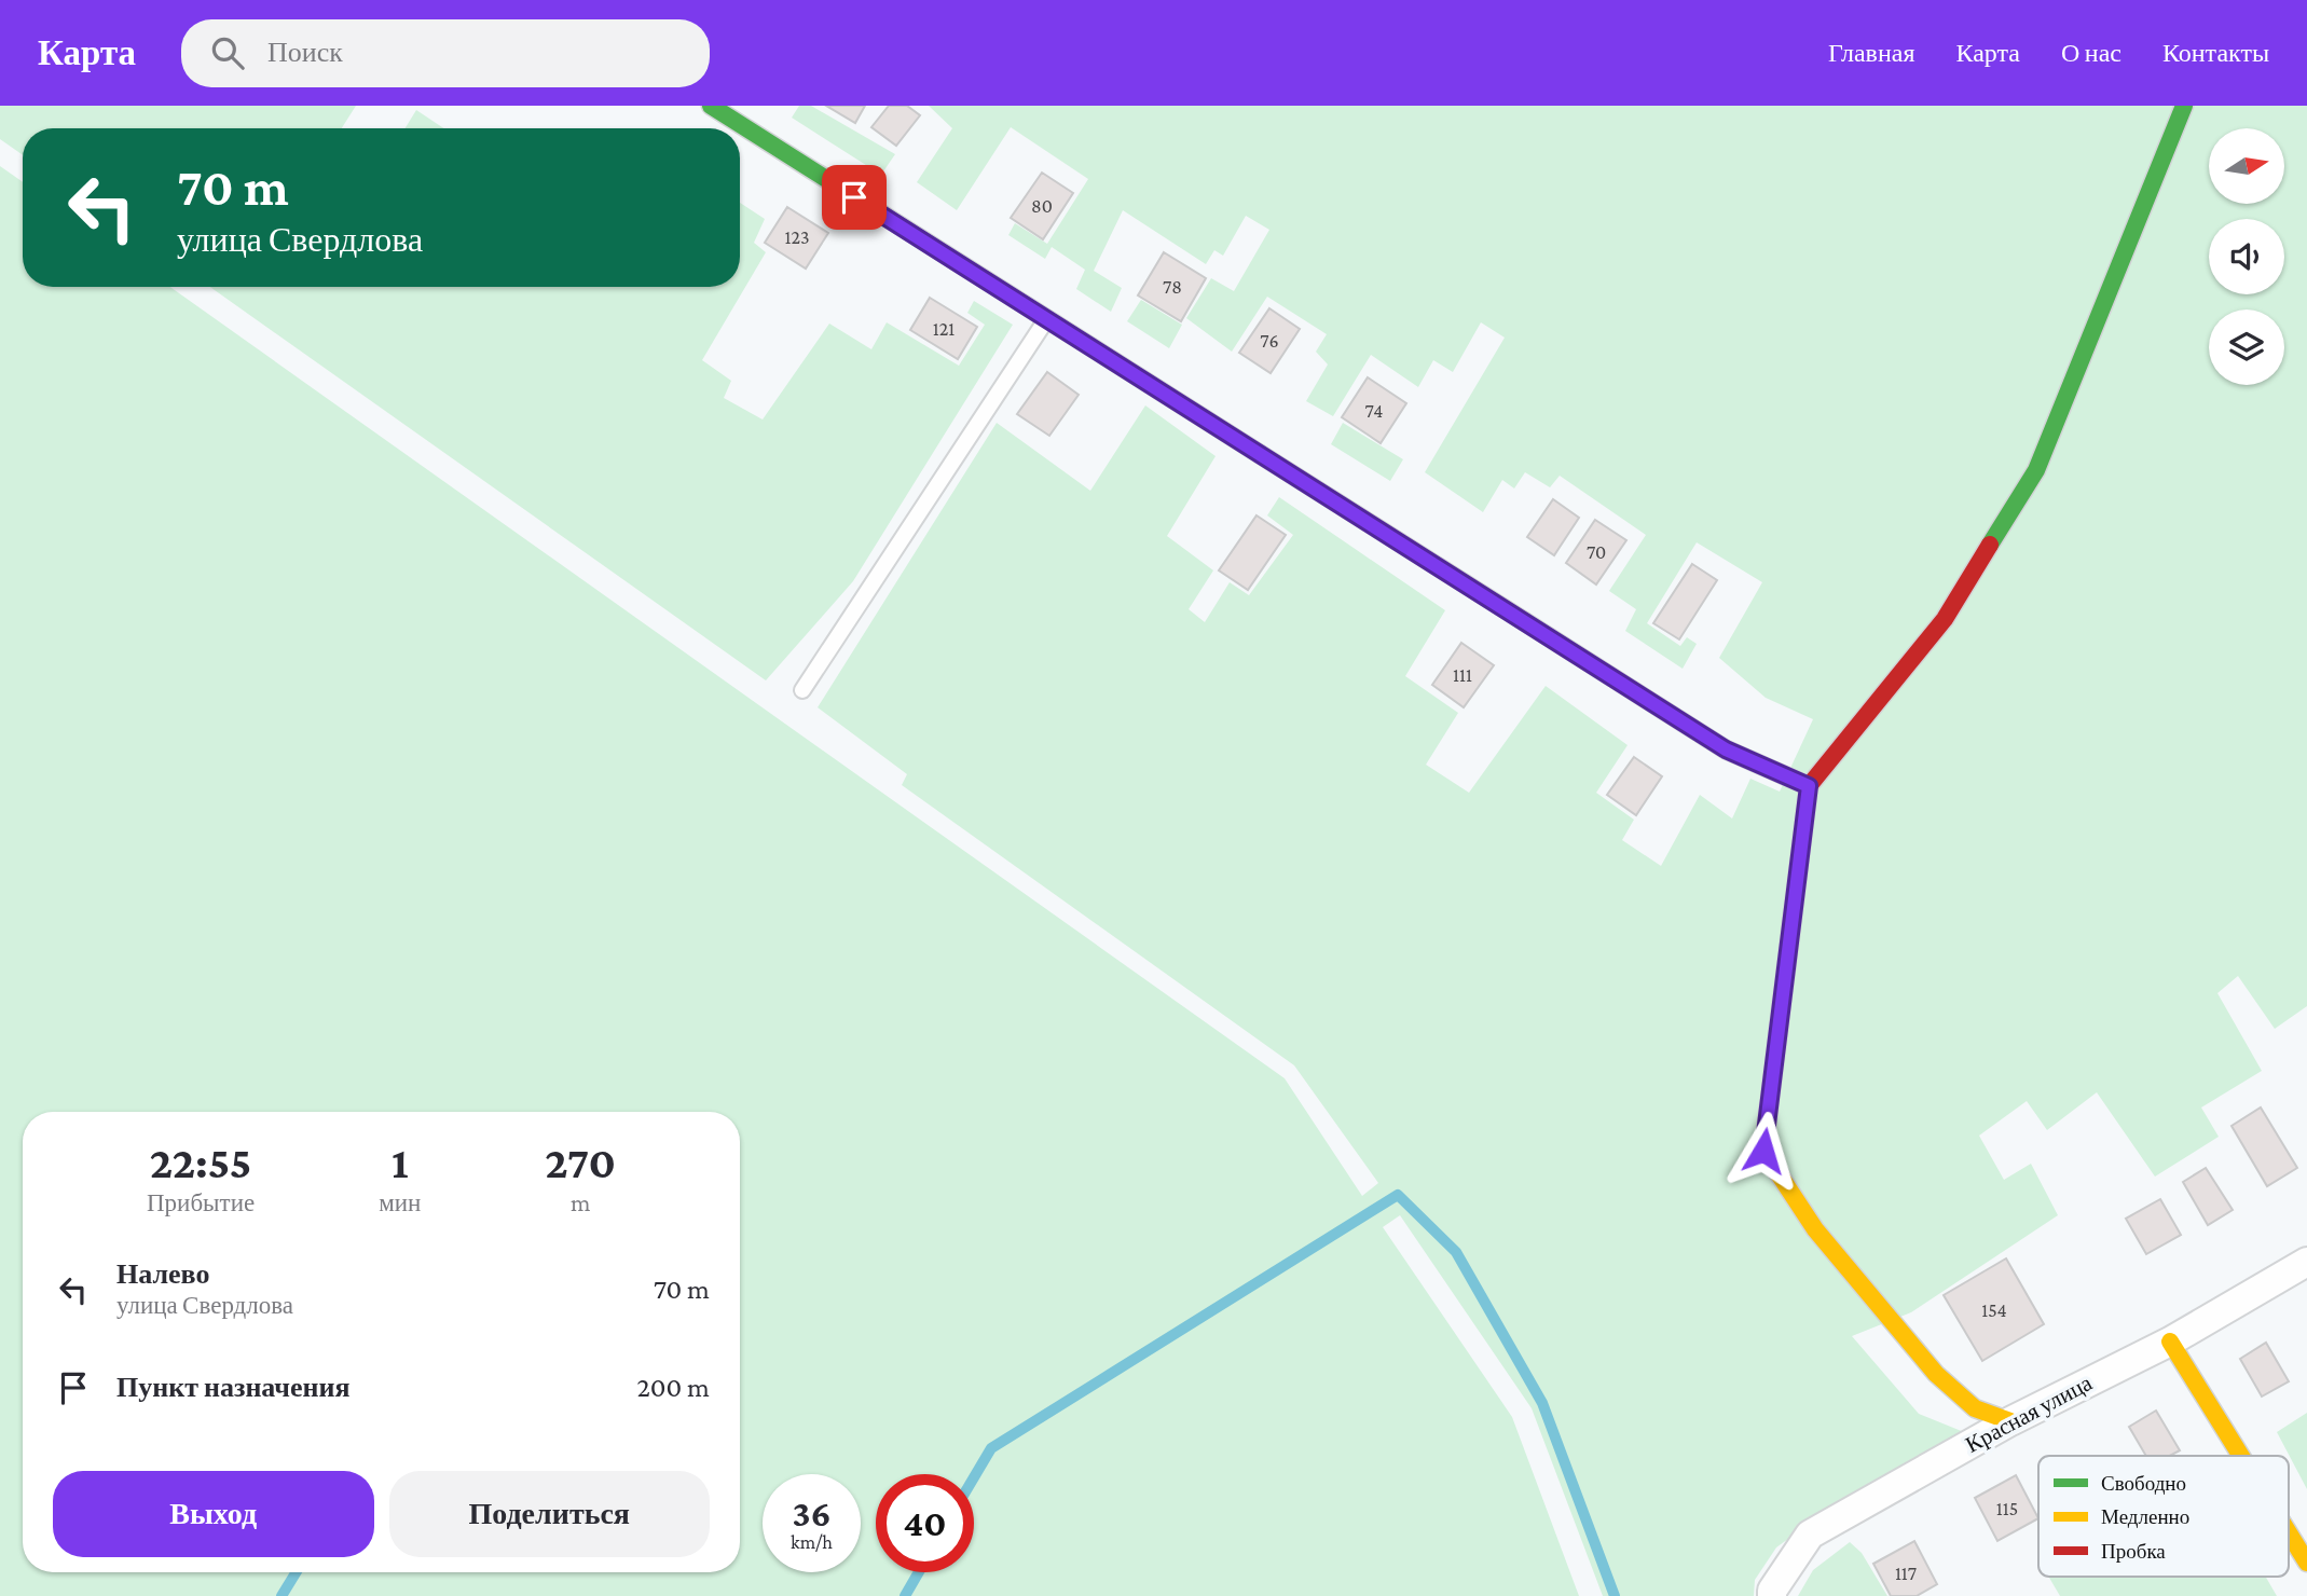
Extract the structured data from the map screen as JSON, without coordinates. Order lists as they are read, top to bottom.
{
  "streets": {
    "street": ["Красная улица"]
  },
  "house_numbers": [
    "80",
    "123",
    "78",
    "121",
    "76",
    "74",
    "70",
    "111",
    "154",
    "115",
    "117"
  ],
  "legend": ["Свободно", "Медленно", "Пробка"],
  "north": "right",
  "page": {
    "header": "Карта",
    "search": "Поиск",
    "nav": [
      "Главная",
      "Карта",
      "О нас",
      "Контакты"
    ],
    "turn": ["70 m", "улица Свердлова"],
    "eta": [
      "22:55",
      "Прибытие",
      "1",
      "мин",
      "270",
      "m"
    ],
    "list": [
      {
        "name": "Налево",
        "note": "улица Свердлова",
        "value": "70 m"
      },
      {
        "name": "Пункт назначения",
        "value": "200 m"
      }
    ],
    "buttons": ["Выход", "Поделиться"],
    "speed": "36 km/h",
    "limit": "40"
  }
}
